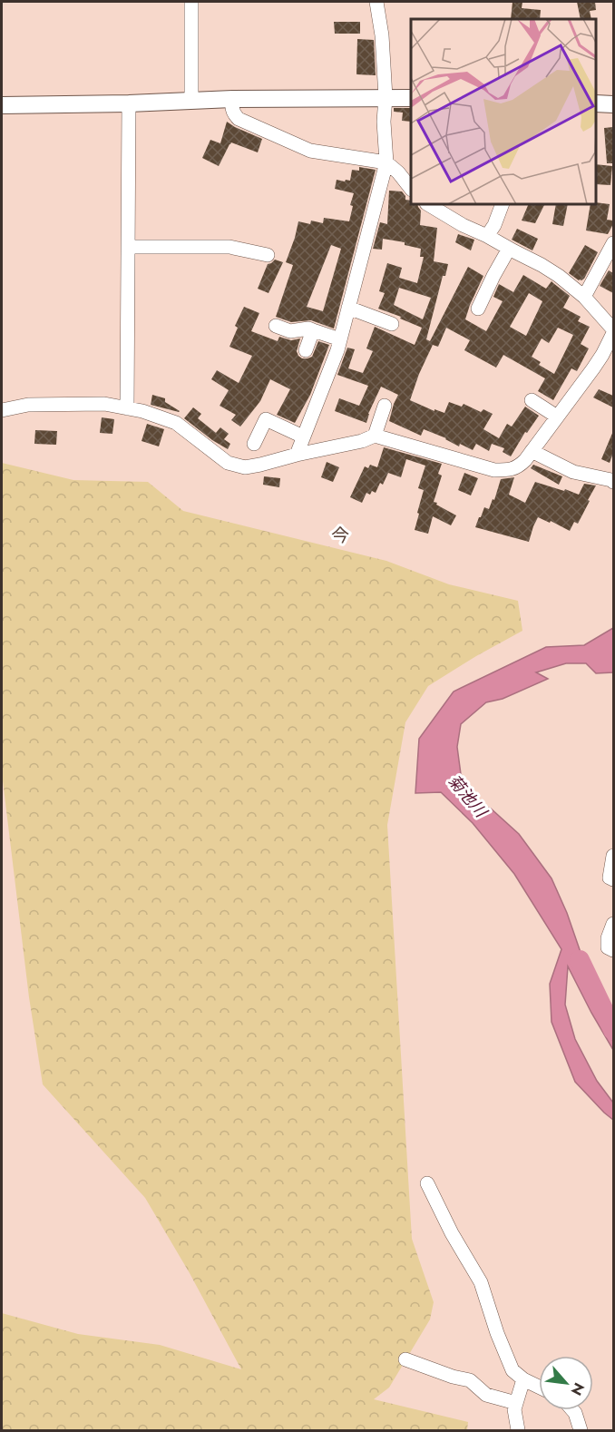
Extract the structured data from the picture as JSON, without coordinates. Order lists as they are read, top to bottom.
{
  "districts": ["今"],
  "water": ["菊池川"],
  "north": "bottom right"
}
